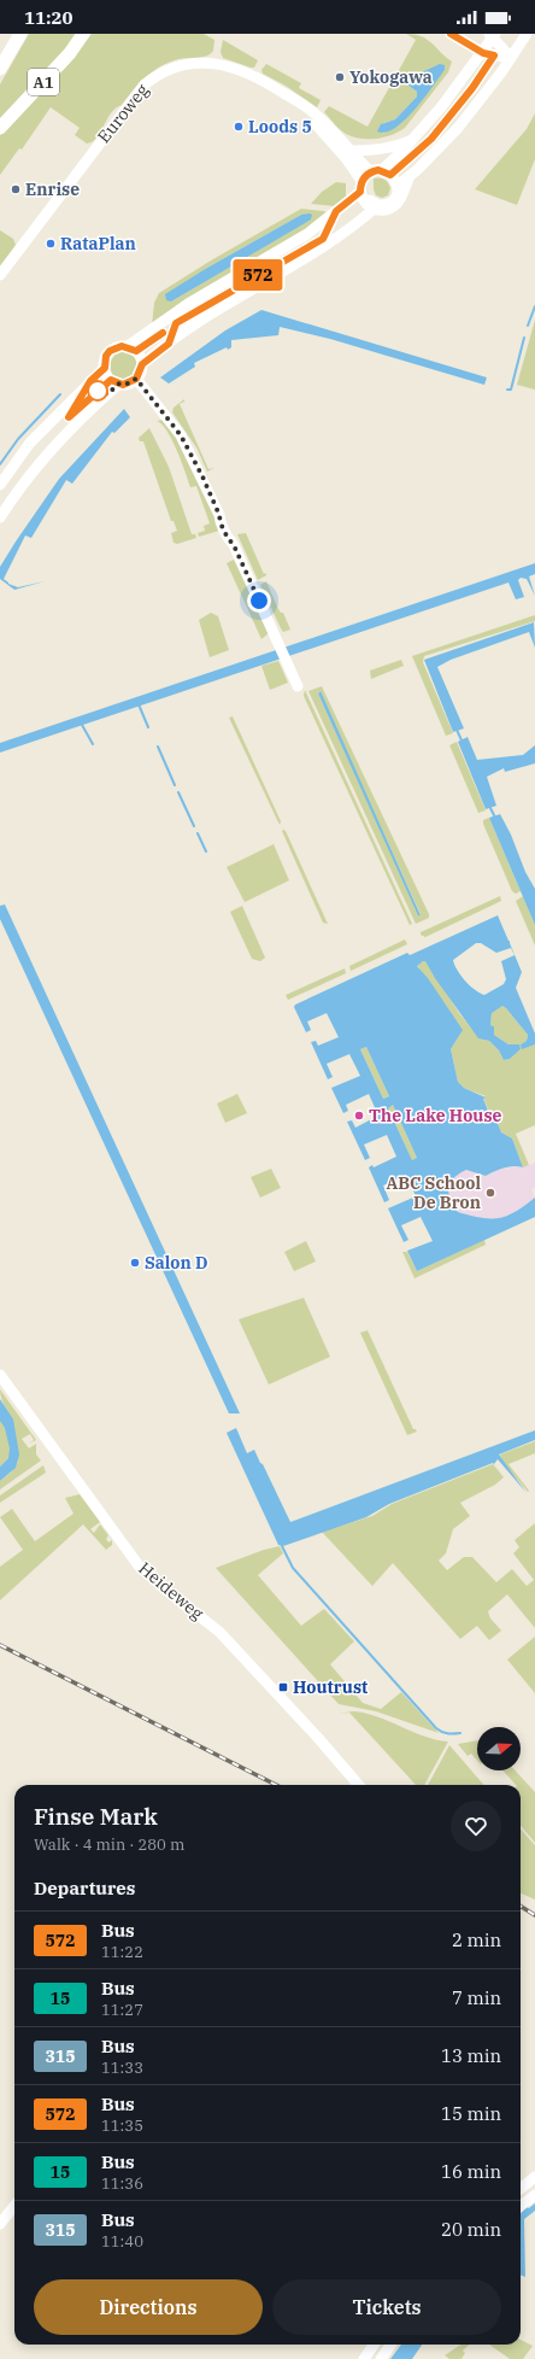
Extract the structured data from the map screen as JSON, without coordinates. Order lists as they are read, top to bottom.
{
  "streets": {
    "highway": ["A1"],
    "main road": ["Euroweg", "Heideweg"]
  },
  "places": {
    "other": [
      "Yokogawa",
      "Loods 5",
      "Enrise",
      "RataPlan",
      "The Lake House",
      "ABC School De Bron",
      "Salon D"
    ],
    "transit": ["Houtrust"]
  },
  "lines": ["bus line 572"],
  "north": "right",
  "page": {
    "status": "11:20",
    "on_map": "572",
    "heading": [
      ["Finse Mark", "Walk · 4 min · 280 m"],
      "Departures"
    ],
    "list": [
      {
        "mark": "572",
        "name": "Bus",
        "note": "11:22",
        "value": "2 min"
      },
      {
        "mark": "15",
        "name": "Bus",
        "note": "11:27",
        "value": "7 min"
      },
      {
        "mark": "315",
        "name": "Bus",
        "note": "11:33",
        "value": "13 min"
      },
      {
        "mark": "572",
        "name": "Bus",
        "note": "11:35",
        "value": "15 min"
      },
      {
        "mark": "15",
        "name": "Bus",
        "note": "11:36",
        "value": "16 min"
      },
      {
        "mark": "315",
        "name": "Bus",
        "note": "11:40",
        "value": "20 min"
      }
    ],
    "buttons": ["Directions", "Tickets"]
  }
}
